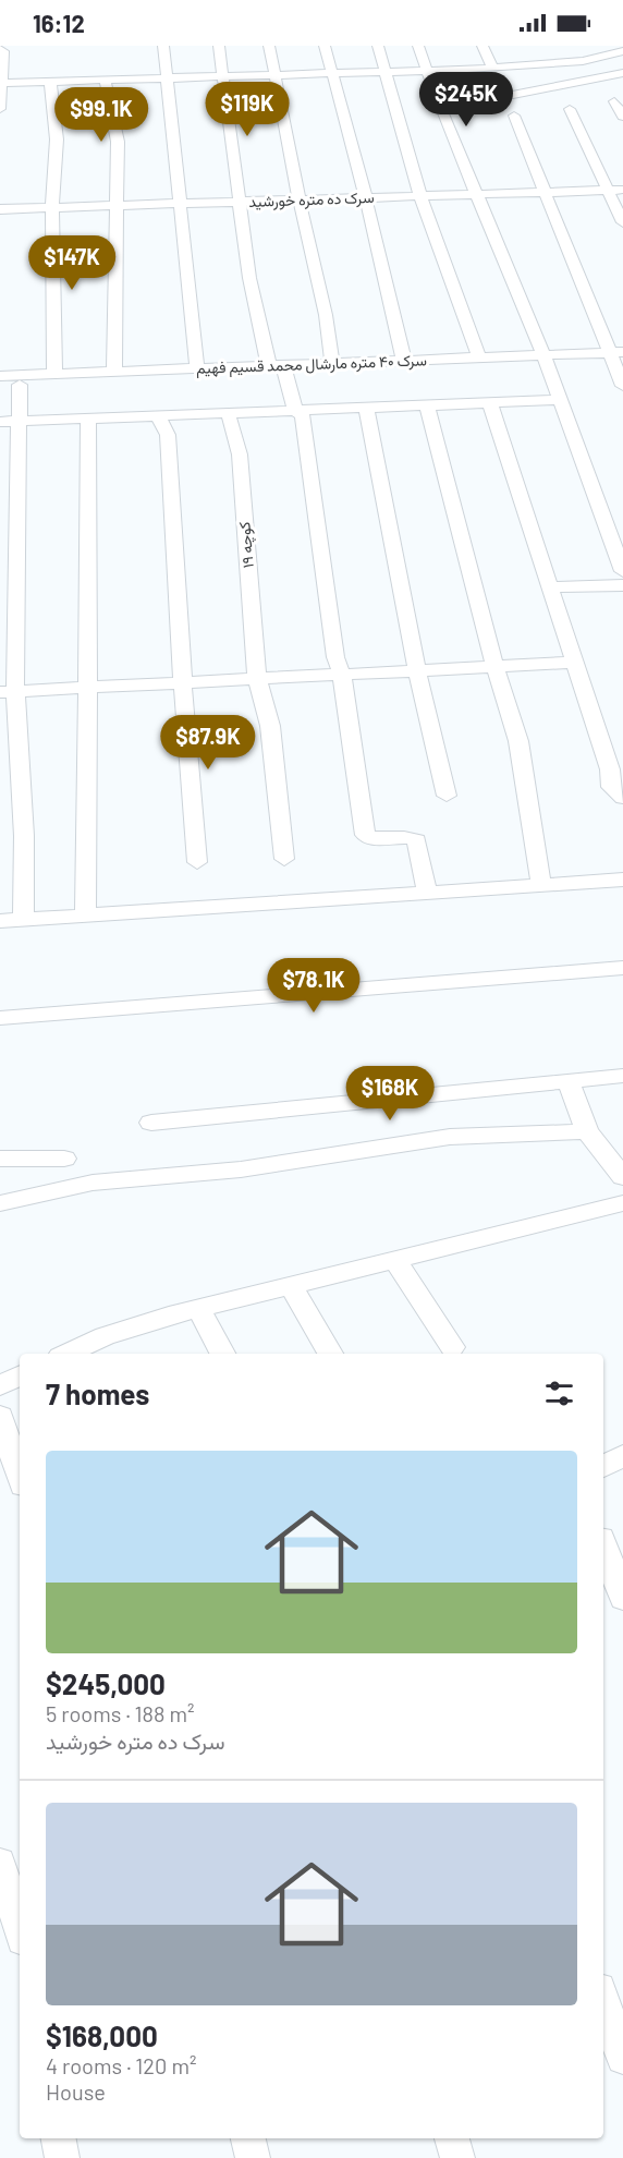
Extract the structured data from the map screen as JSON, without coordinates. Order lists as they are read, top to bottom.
{
  "streets": {
    "street": ["سرک ده متره خورشید", "سرک ۴۰ متره مارشال محمد قسیم فهیم", "کوچه ۱۹"]
  },
  "page": {
    "status": "16:12",
    "price": [
      "$245K",
      "$119K",
      "$99.1K",
      "$147K",
      "$87.9K",
      "$78.1K",
      "$168K"
    ],
    "heading": "7 homes",
    "list": [
      {
        "name": "$245,000",
        "note": "5 rooms · 188 m² · سرک ده متره خورشید"
      },
      {
        "name": "$168,000",
        "note": "4 rooms · 120 m² · House"
      }
    ]
  }
}
